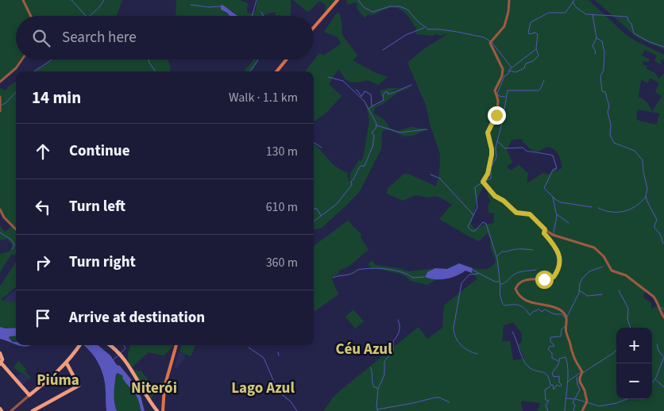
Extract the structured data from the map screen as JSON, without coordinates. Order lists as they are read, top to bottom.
{
  "districts": [
    "Céu Azul",
    "Piúma",
    "Niterói",
    "Lago Azul"
  ],
  "page": {
    "search": "Search here",
    "heading": ["14 min", "Walk · 1.1 km"],
    "list": [
      ["Continue", "130 m"],
      ["Turn left", "610 m"],
      ["Turn right", "360 m"],
      "Arrive at destination"
    ],
    "map_buttons": ["+", "−"]
  }
}
